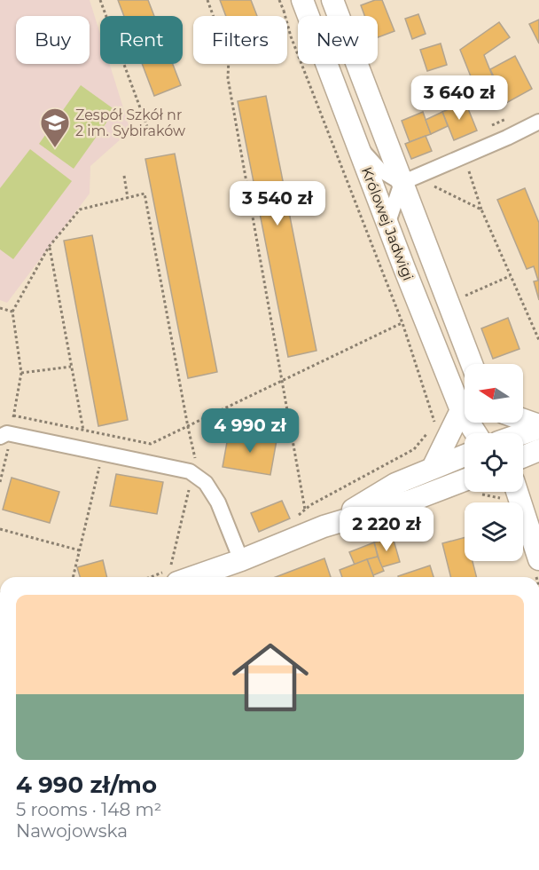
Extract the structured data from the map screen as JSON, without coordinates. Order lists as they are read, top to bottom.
{
  "streets": {
    "main road": ["Królowej Jadwigi"]
  },
  "places": {
    "school or university": ["Zespół Szkół nr 2 im. Sybiraków"]
  },
  "north": "left",
  "page": {
    "chip": [
      "Buy",
      "Rent",
      "Filters",
      "New"
    ],
    "price": [
      "3 640 zł",
      "3 540 zł",
      "4 990 zł",
      "2 220 zł"
    ],
    "list": [
      {
        "name": "4 990 zł/mo",
        "note": "5 rooms · 148 m² · Nawojowska"
      }
    ]
  }
}
